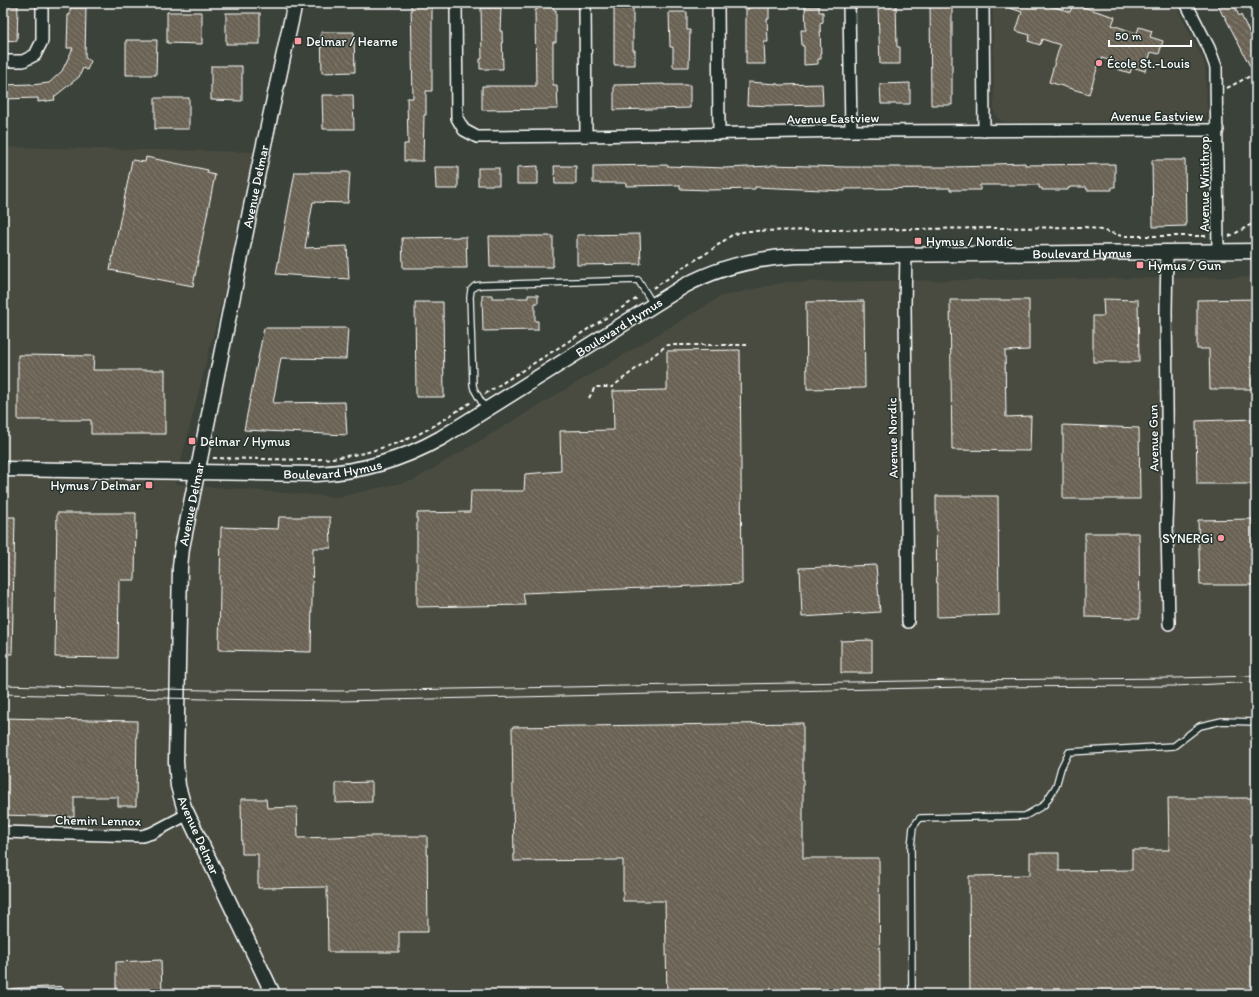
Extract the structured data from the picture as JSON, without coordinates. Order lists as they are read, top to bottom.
{
  "streets": {
    "street": [
      "Avenue Eastview",
      "Avenue Winthrop",
      "Avenue Delmar",
      "Boulevard Hymus",
      "Avenue Nordic",
      "Avenue Gun",
      "Chemin Lennox"
    ]
  },
  "crossings": [
    ["Avenue Eastview", "Avenue Winthrop"],
    ["Avenue Winthrop", "Boulevard Hymus"],
    ["Avenue Delmar", "Boulevard Hymus"],
    ["Avenue Delmar", "Chemin Lennox"],
    ["Boulevard Hymus", "Avenue Nordic"],
    ["Boulevard Hymus", "Avenue Gun"]
  ],
  "places": {
    "transit": [
      "Delmar / Hearne",
      "Hymus / Nordic",
      "Hymus / Gun",
      "Delmar / Hymus",
      "Hymus / Delmar"
    ],
    "other": ["École St.-Louis", "SYNERGi"]
  },
  "scale_bar": "50 m"
}
